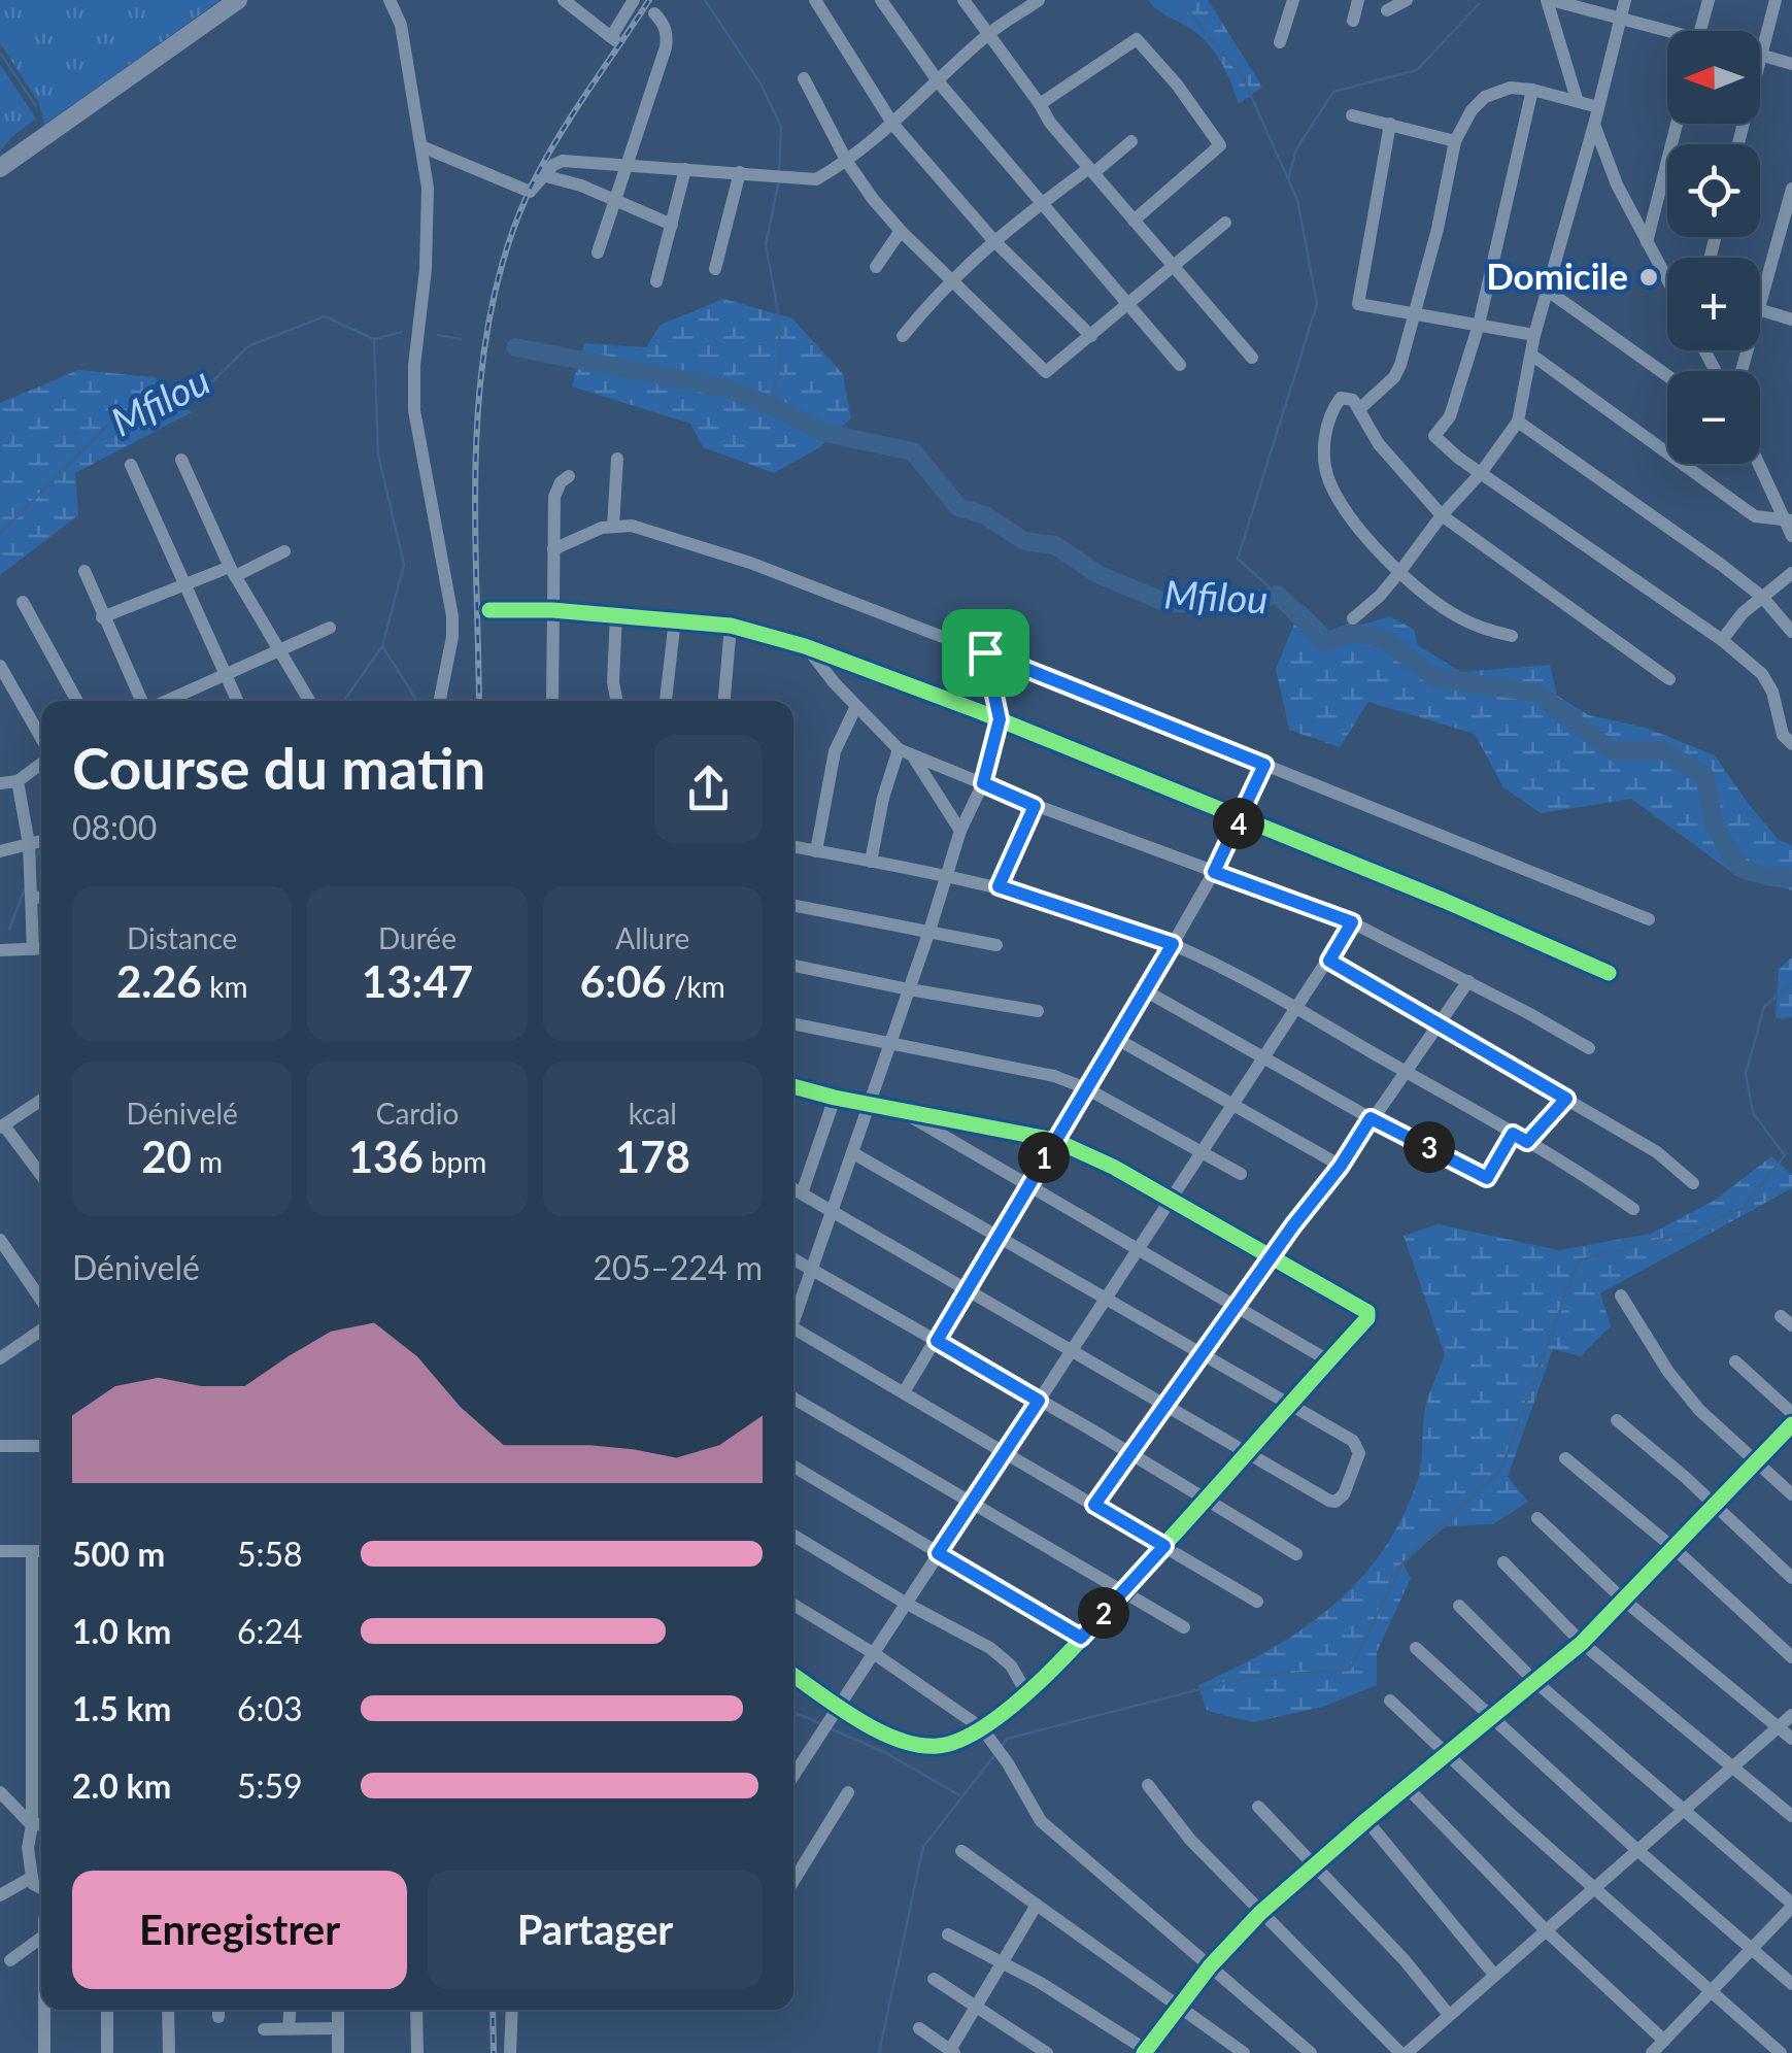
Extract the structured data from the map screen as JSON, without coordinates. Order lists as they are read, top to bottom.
{
  "water": ["Mfilou"],
  "places": ["Domicile"],
  "north": "left",
  "page": {
    "map_buttons": ["+", "−"],
    "heading": ["Course du matin", "08:00"],
    "pins": [
      "4",
      "3",
      "1",
      "2"
    ],
    "stats": [
      ["Distance", "2.26 km"],
      ["Durée", "13:47"],
      ["Allure", "6:06 /km"],
      ["Dénivelé", "20 m"],
      ["Cardio", "136 bpm"],
      ["kcal", "178"]
    ],
    "chart": ["Dénivelé", "205–224 m"],
    "list": [
      {
        "name": "500 m",
        "note": "5:58"
      },
      {
        "name": "1.0 km",
        "note": "6:24"
      },
      {
        "name": "1.5 km",
        "note": "6:03"
      },
      {
        "name": "2.0 km",
        "note": "5:59"
      }
    ],
    "buttons": ["Enregistrer", "Partager"]
  }
}
